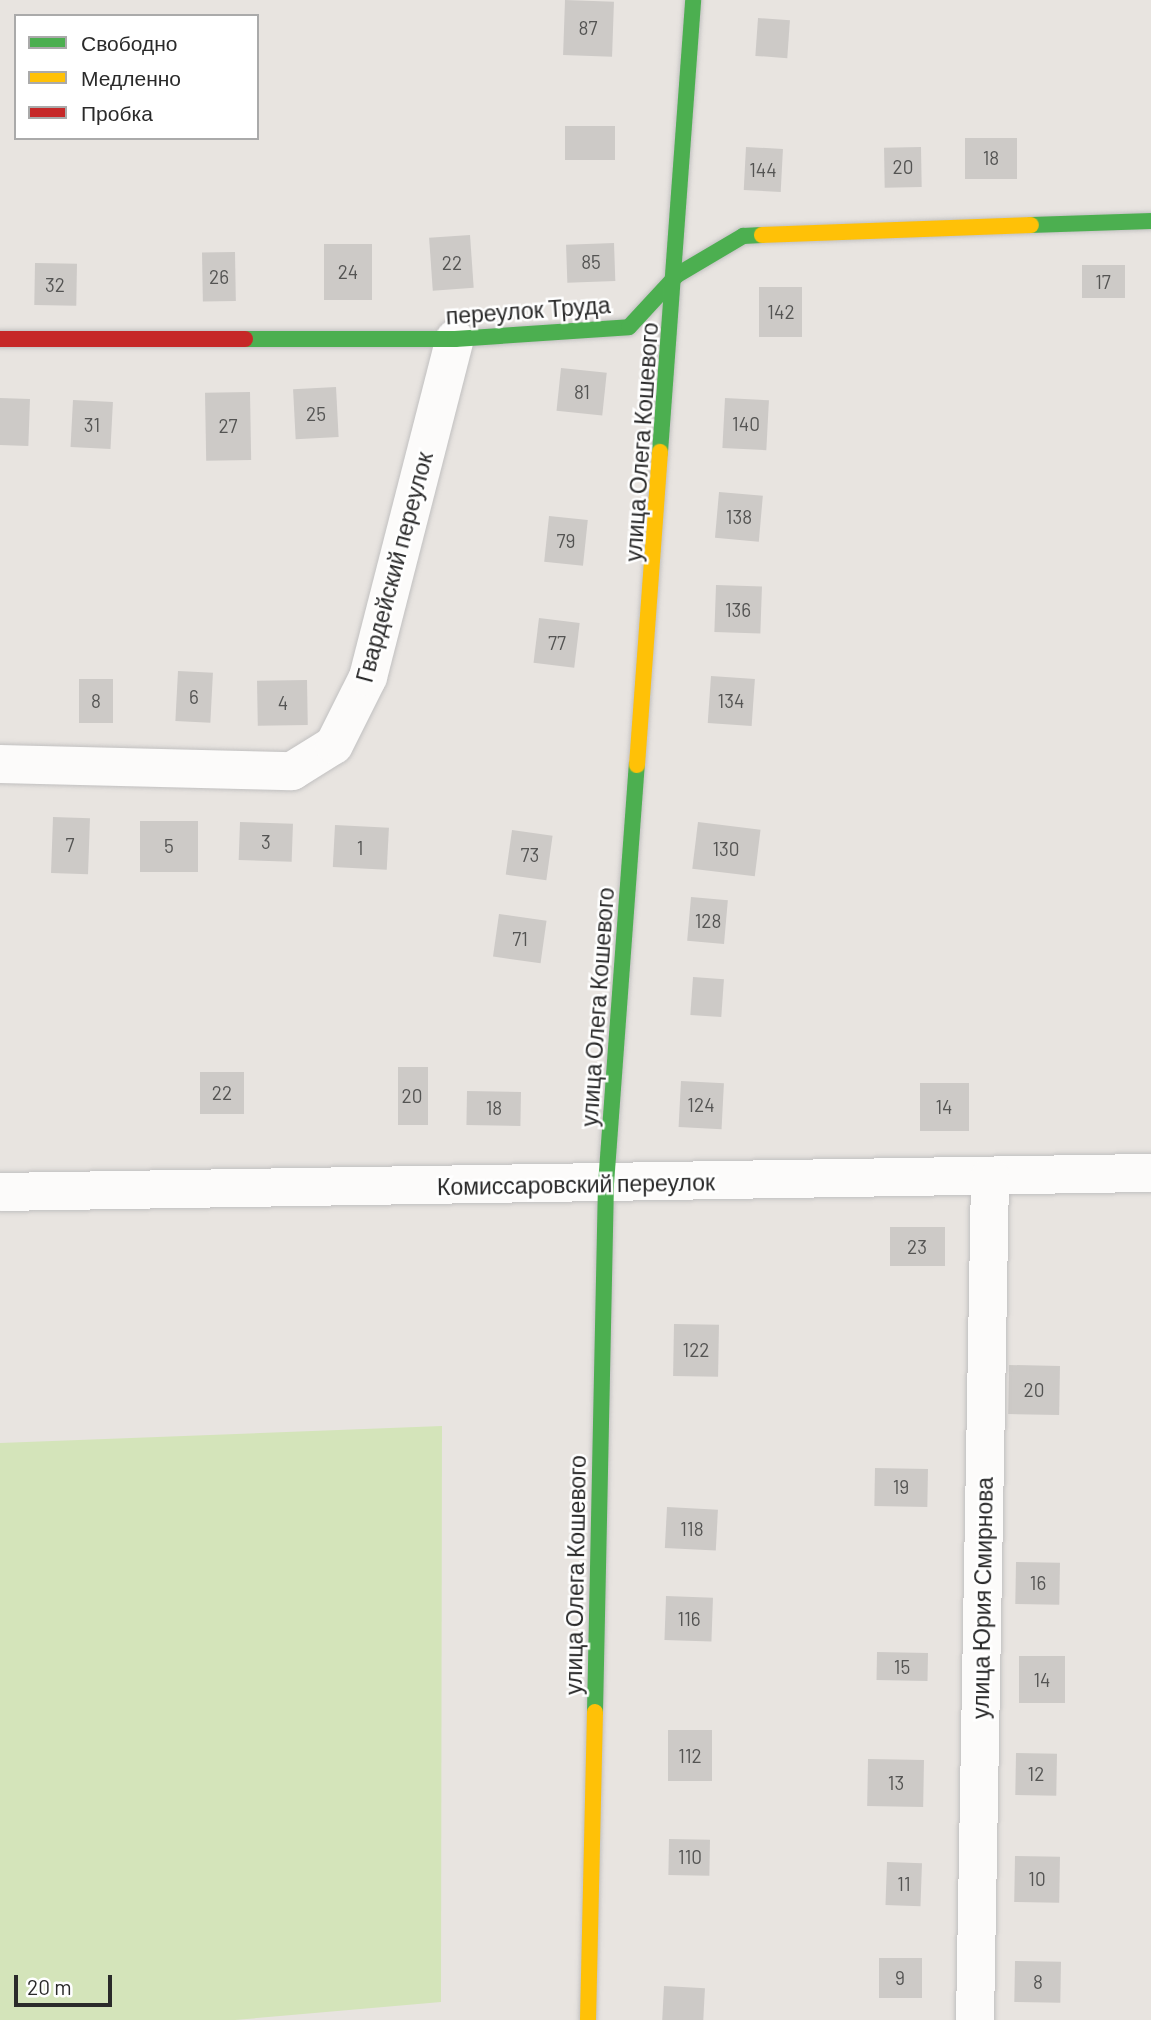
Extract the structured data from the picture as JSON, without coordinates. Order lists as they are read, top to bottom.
{
  "streets": {
    "street": [
      "переулок Труда",
      "улица Олега Кошевого",
      "Гвардейский переулок",
      "Комиссаровский переулок",
      "улица Юрия Смирнова"
    ]
  },
  "crossings": [
    ["переулок Труда", "улица Олега Кошевого"],
    ["переулок Труда", "Гвардейский переулок"],
    ["улица Олега Кошевого", "Комиссаровский переулок"],
    ["Комиссаровский переулок", "улица Юрия Смирнова"]
  ],
  "house_numbers": [
    "87",
    "18",
    "20",
    "144",
    "85",
    "22",
    "24",
    "26",
    "17",
    "32",
    "142",
    "81",
    "25",
    "140",
    "31",
    "27",
    "138",
    "79",
    "136",
    "77",
    "6",
    "8",
    "134",
    "4",
    "3",
    "7",
    "5",
    "1",
    "130",
    "73",
    "128",
    "71",
    "22",
    "20",
    "124",
    "14",
    "18",
    "23",
    "122",
    "20",
    "19",
    "118",
    "16",
    "116",
    "15",
    "14",
    "112",
    "12",
    "13",
    "110",
    "10",
    "11",
    "9",
    "8"
  ],
  "legend": ["Свободно", "Медленно", "Пробка"],
  "scale_bar": "20 m"
}
